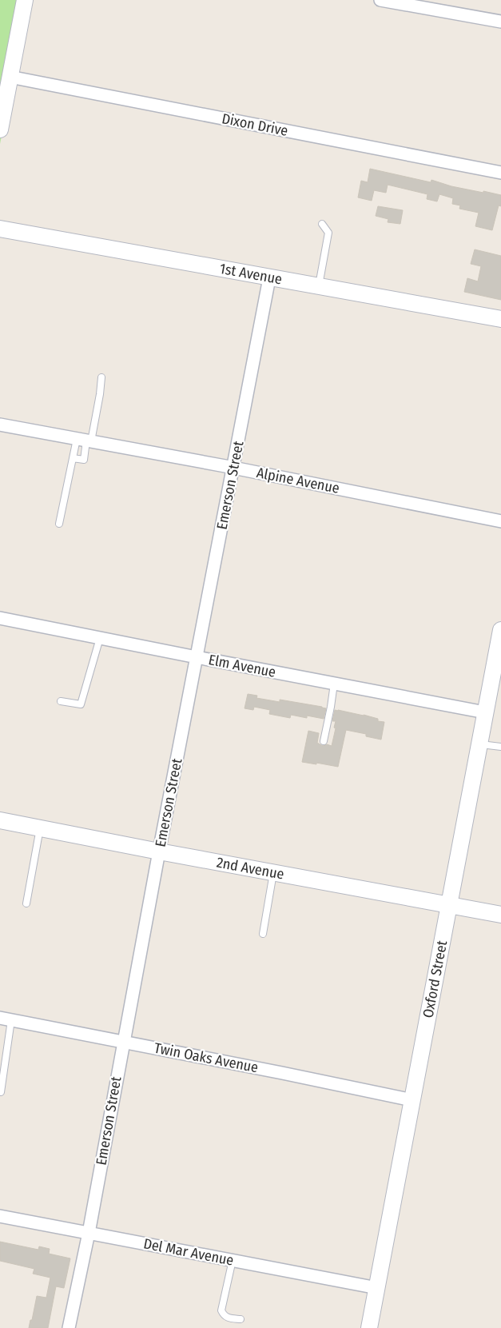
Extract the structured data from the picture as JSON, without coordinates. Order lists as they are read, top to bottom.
{
  "streets": {
    "street": [
      "Dixon Drive",
      "1st Avenue",
      "Alpine Avenue",
      "Emerson Street",
      "Elm Avenue",
      "2nd Avenue",
      "Oxford Street",
      "Twin Oaks Avenue",
      "Del Mar Avenue"
    ]
  },
  "crossings": [
    ["1st Avenue", "Emerson Street"],
    ["Alpine Avenue", "Emerson Street"],
    ["Emerson Street", "Elm Avenue"],
    ["Emerson Street", "2nd Avenue"],
    ["Emerson Street", "Twin Oaks Avenue"],
    ["Emerson Street", "Del Mar Avenue"],
    ["Elm Avenue", "Oxford Street"],
    ["2nd Avenue", "Oxford Street"],
    ["Oxford Street", "Twin Oaks Avenue"],
    ["Oxford Street", "Del Mar Avenue"]
  ]
}
